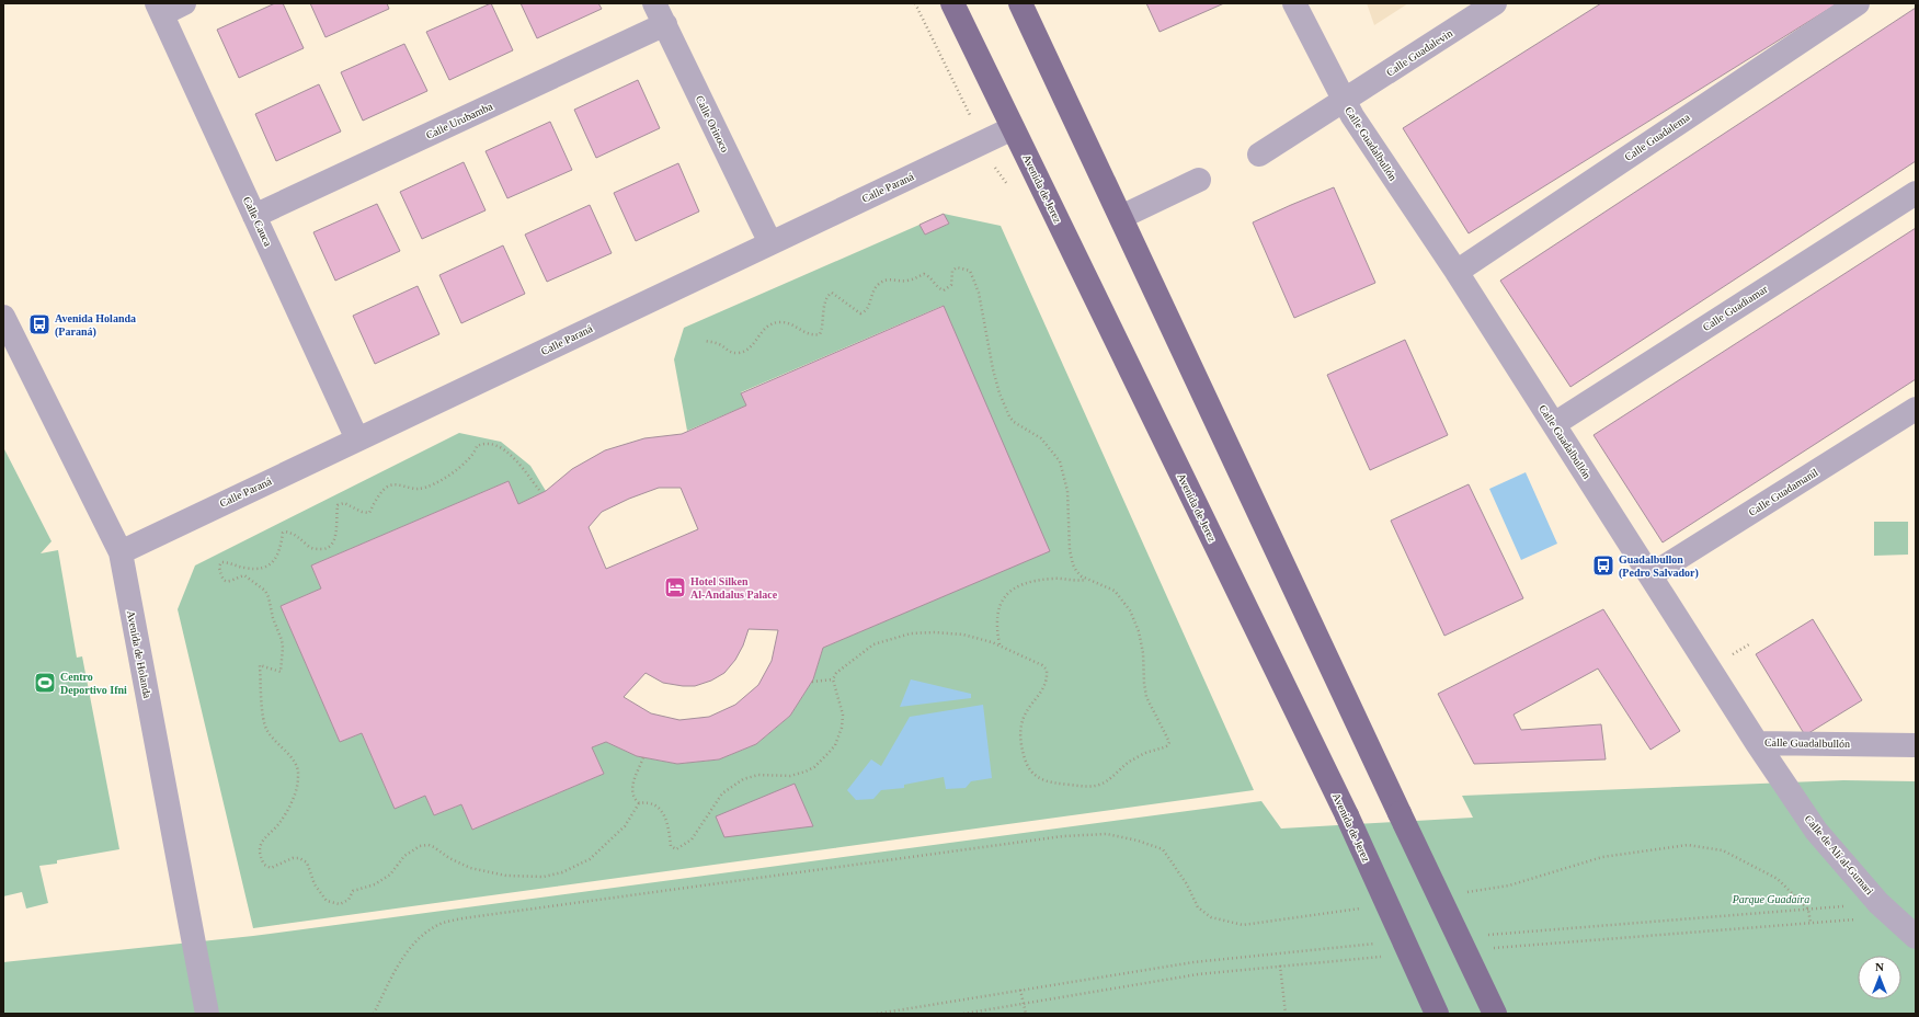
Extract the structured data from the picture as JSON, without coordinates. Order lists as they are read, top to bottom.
{
  "streets": {
    "main road": ["Avenida de Jerez"],
    "street": [
      "Calle Guadalevin",
      "Calle Urubamba",
      "Calle Orinoco",
      "Calle Guadalema",
      "Calle Guadalbullón",
      "Calle Paraná",
      "Calle Cauca",
      "Calle Guadiamar",
      "Calle Guadamanil",
      "Avenida de Holanda",
      "Calle de Alí al-Gumari"
    ]
  },
  "crossings": [
    ["Calle Guadalevin", "Calle Guadalbullón"],
    ["Calle Urubamba", "Calle Orinoco"],
    ["Calle Urubamba", "Calle Cauca"],
    ["Calle Orinoco", "Calle Paraná"],
    ["Calle Guadalema", "Calle Guadalbullón"],
    ["Calle Guadalbullón", "Calle Guadiamar"],
    ["Calle Guadalbullón", "Calle Guadamanil"],
    ["Calle Guadalbullón", "Calle de Alí al-Gumari"],
    ["Calle Paraná", "Avenida de Jerez"],
    ["Calle Paraná", "Calle Cauca"],
    ["Calle Paraná", "Avenida de Holanda"]
  ],
  "parks": ["Parque Guadaíra"],
  "places": {
    "bus stop": ["Avenida Holanda (Paraná)", "Guadalbullon (Pedro Salvador)"],
    "hotel": ["Hotel Silken Al-Andalus Palace"],
    "sports": ["Centro Deportivo Ifni"]
  },
  "north": "top"
}
